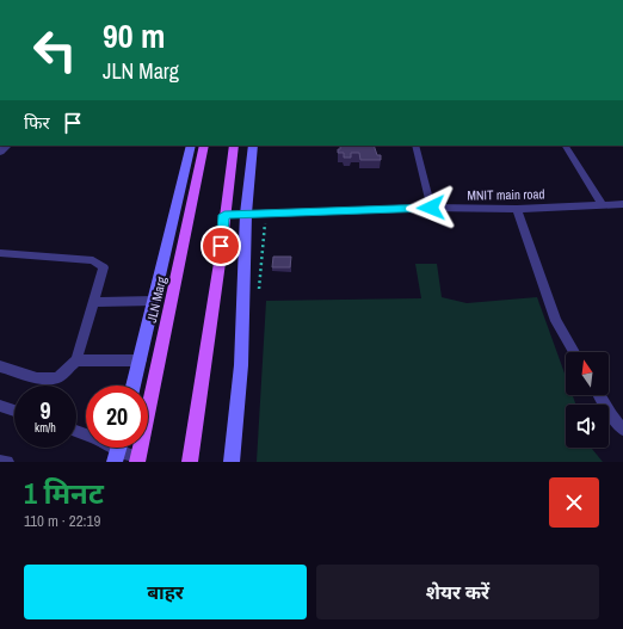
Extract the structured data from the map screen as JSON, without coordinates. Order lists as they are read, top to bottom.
{
  "streets": {
    "main road": ["JLN Marg"],
    "lane": ["MNIT main road"]
  },
  "north": "top",
  "page": {
    "turn": ["90 m", "JLN Marg"],
    "then": "फिर",
    "speed": "9 km/h",
    "limit": "20",
    "heading": ["1 मिनट", "110 m · 22:19"],
    "buttons": ["बाहर", "शेयर करें"]
  }
}
